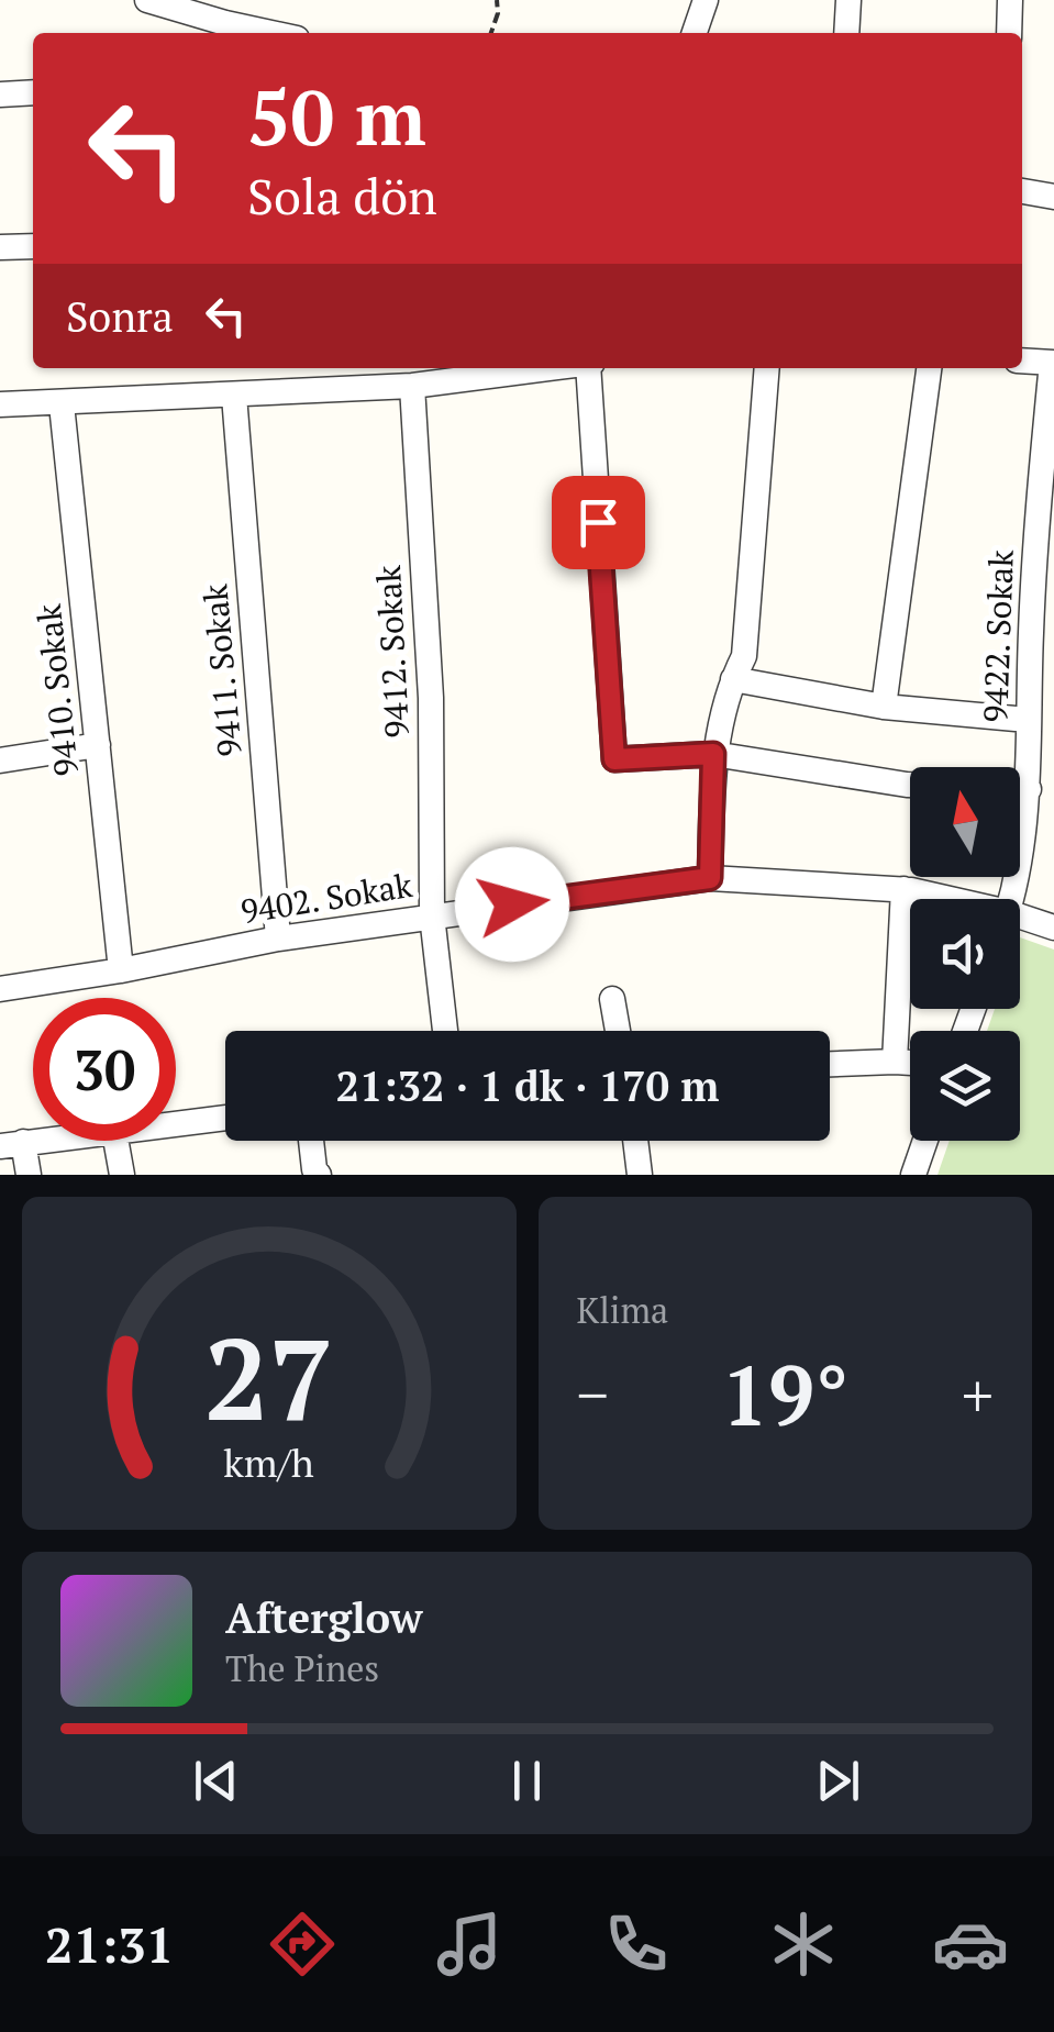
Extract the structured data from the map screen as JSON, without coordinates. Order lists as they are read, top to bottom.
{
  "streets": {
    "street": [
      "9422. Sokak",
      "9412. Sokak",
      "9411. Sokak",
      "9410. Sokak",
      "9402. Sokak"
    ]
  },
  "crossings": [
    ["9412. Sokak", "9402. Sokak"],
    ["9411. Sokak", "9402. Sokak"],
    ["9410. Sokak", "9402. Sokak"]
  ],
  "north": "top",
  "page": {
    "turn": ["50 m", "Sola dön"],
    "then": "Sonra",
    "limit": "30",
    "trip": "21:32 · 1 dk · 170 m",
    "tile": "Klima",
    "heat": ["−", "19°", "+"],
    "song": ["Afterglow", "The Pines"],
    "tabs": "21:31",
    "gauge": ["27", "km/h"]
  }
}
